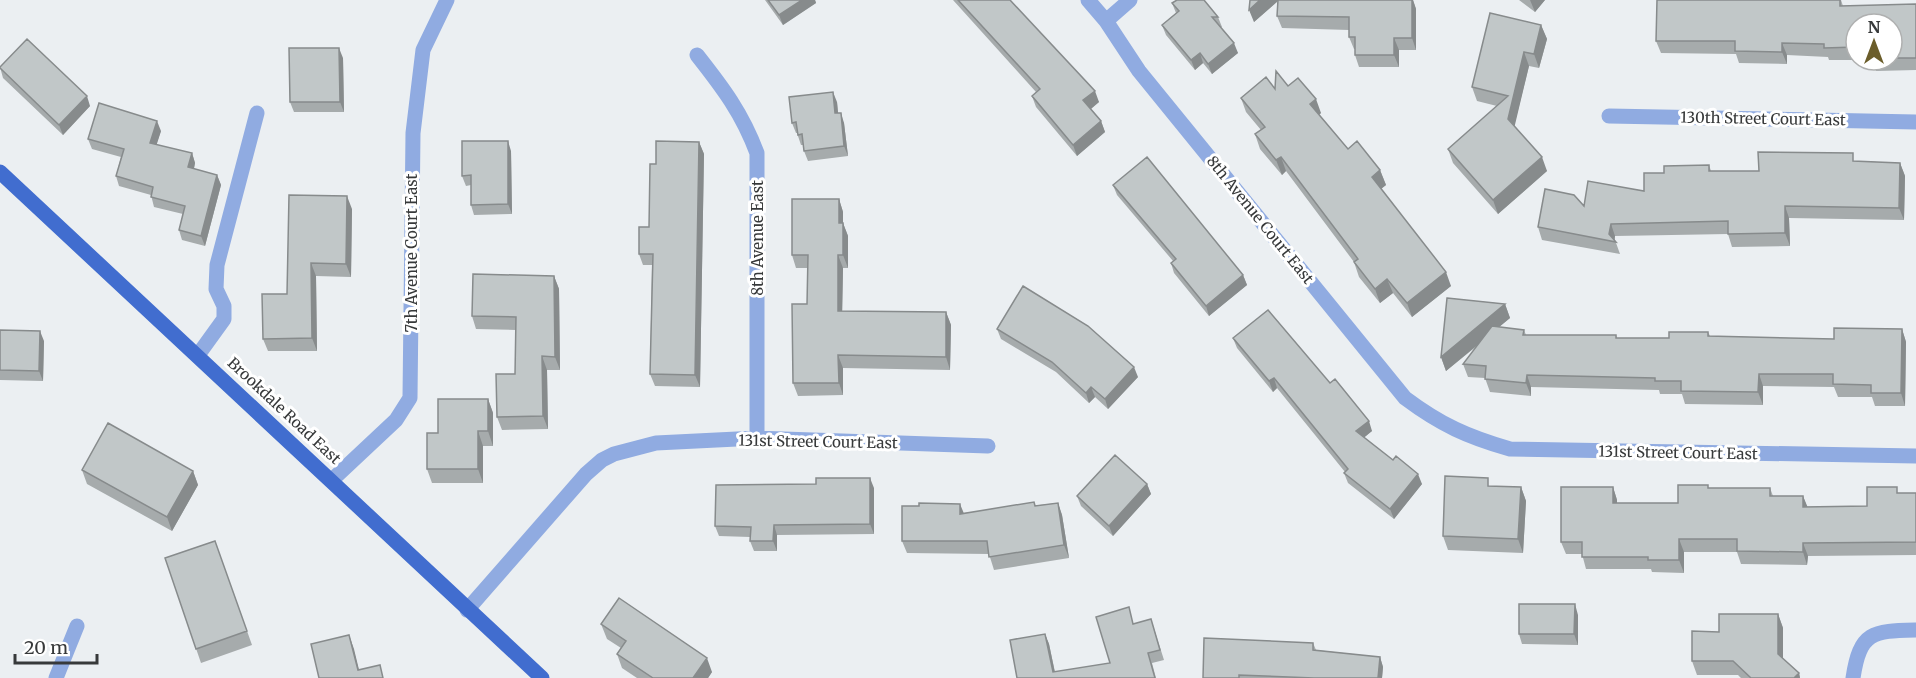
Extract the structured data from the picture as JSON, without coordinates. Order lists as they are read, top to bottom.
{
  "streets": {
    "main road": ["Brookdale Road East"],
    "street": [
      "130th Street Court East",
      "8th Avenue Court East",
      "8th Avenue East",
      "7th Avenue Court East",
      "131st Street Court East"
    ]
  },
  "crossings": [
    ["8th Avenue Court East", "131st Street Court East"],
    ["8th Avenue East", "131st Street Court East"],
    ["7th Avenue Court East", "Brookdale Road East"],
    ["Brookdale Road East", "131st Street Court East"]
  ],
  "scale_bar": "20 m",
  "north": "top"
}
